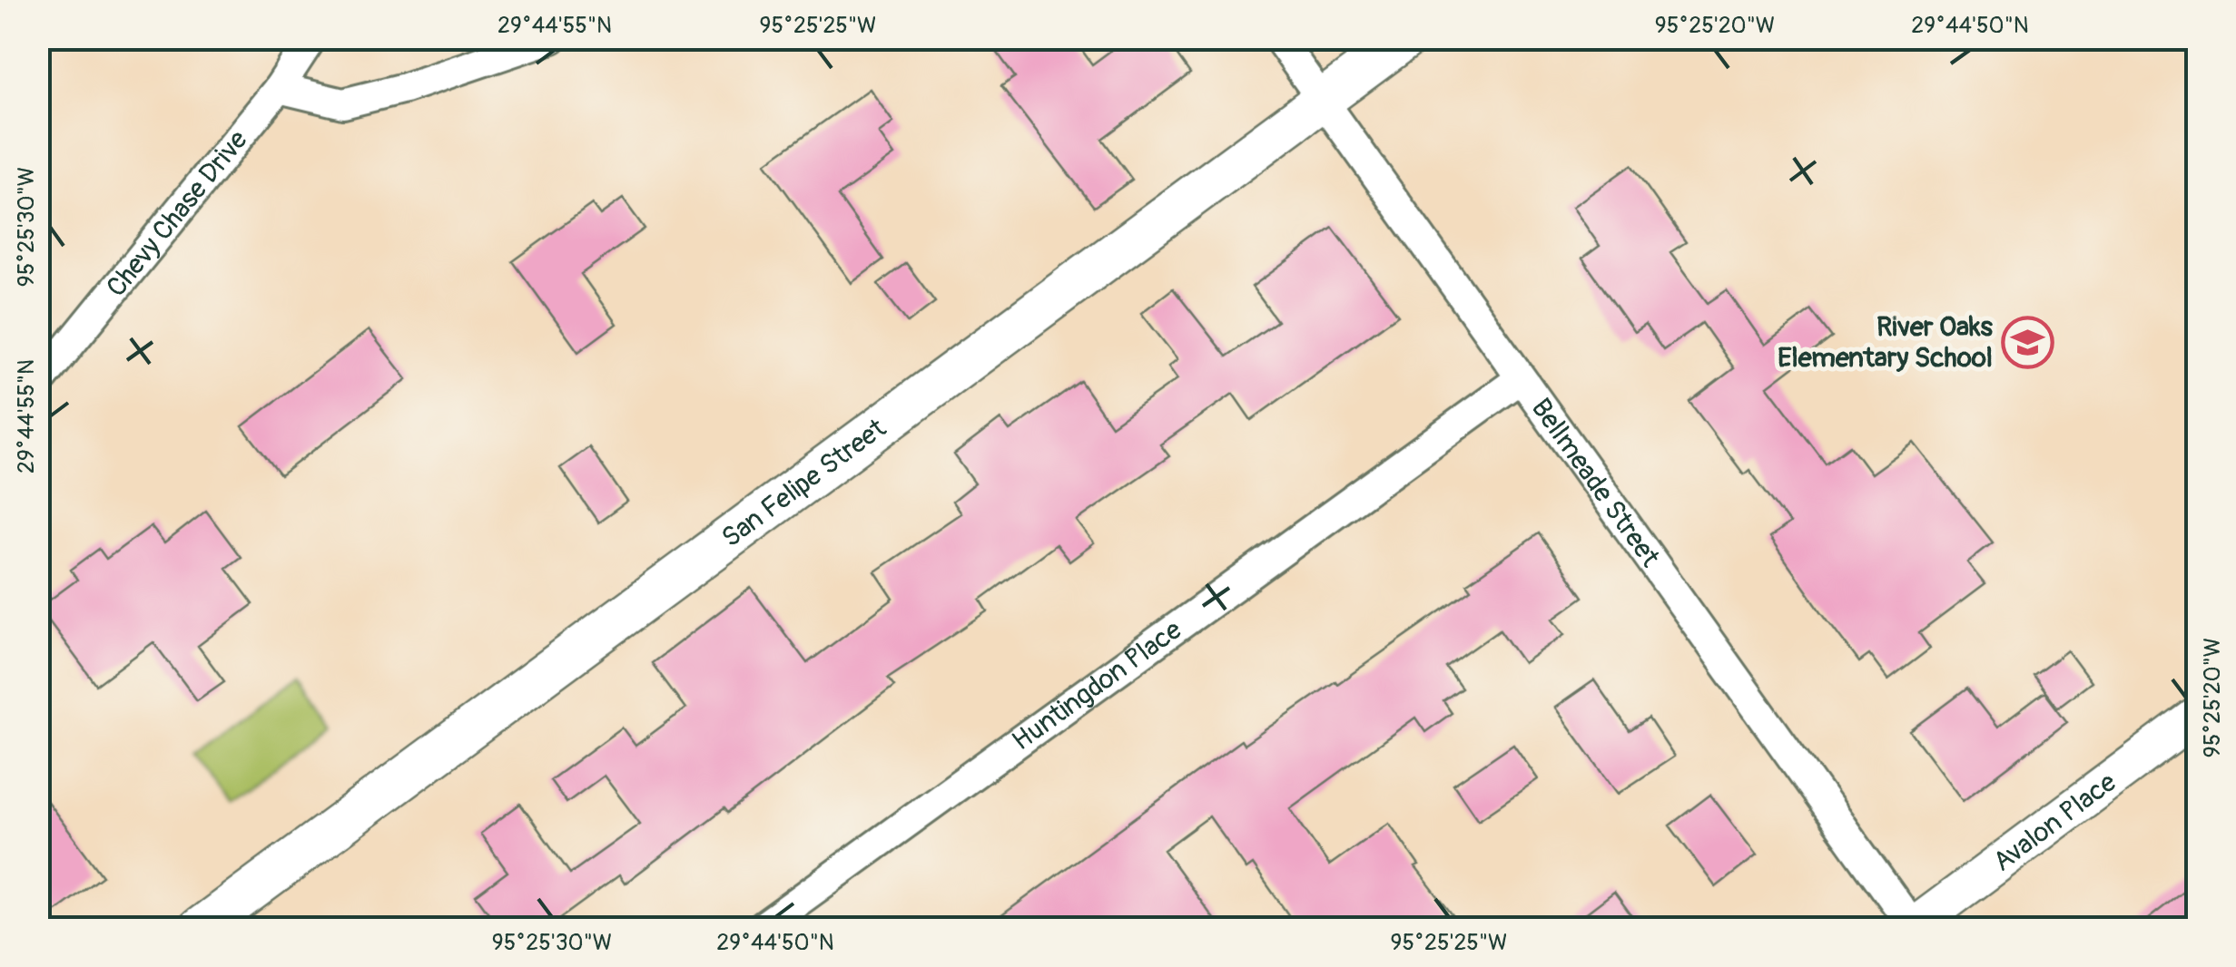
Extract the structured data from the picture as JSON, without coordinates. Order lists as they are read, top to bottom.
{
  "streets": {
    "main road": ["San Felipe Street"],
    "street": [
      "Chevy Chase Drive",
      "Bellmeade Street",
      "Huntingdon Place",
      "Avalon Place"
    ]
  },
  "crossings": [
    ["San Felipe Street", "Bellmeade Street"],
    ["Bellmeade Street", "Huntingdon Place"],
    ["Bellmeade Street", "Avalon Place"]
  ],
  "places": {
    "school or university": ["River Oaks Elementary School"]
  },
  "coordinates": [
    "29°44'55\"N",
    "95°25'25\"W",
    "95°25'20\"W",
    "29°44'50\"N",
    "95°25'30\"W"
  ]
}
